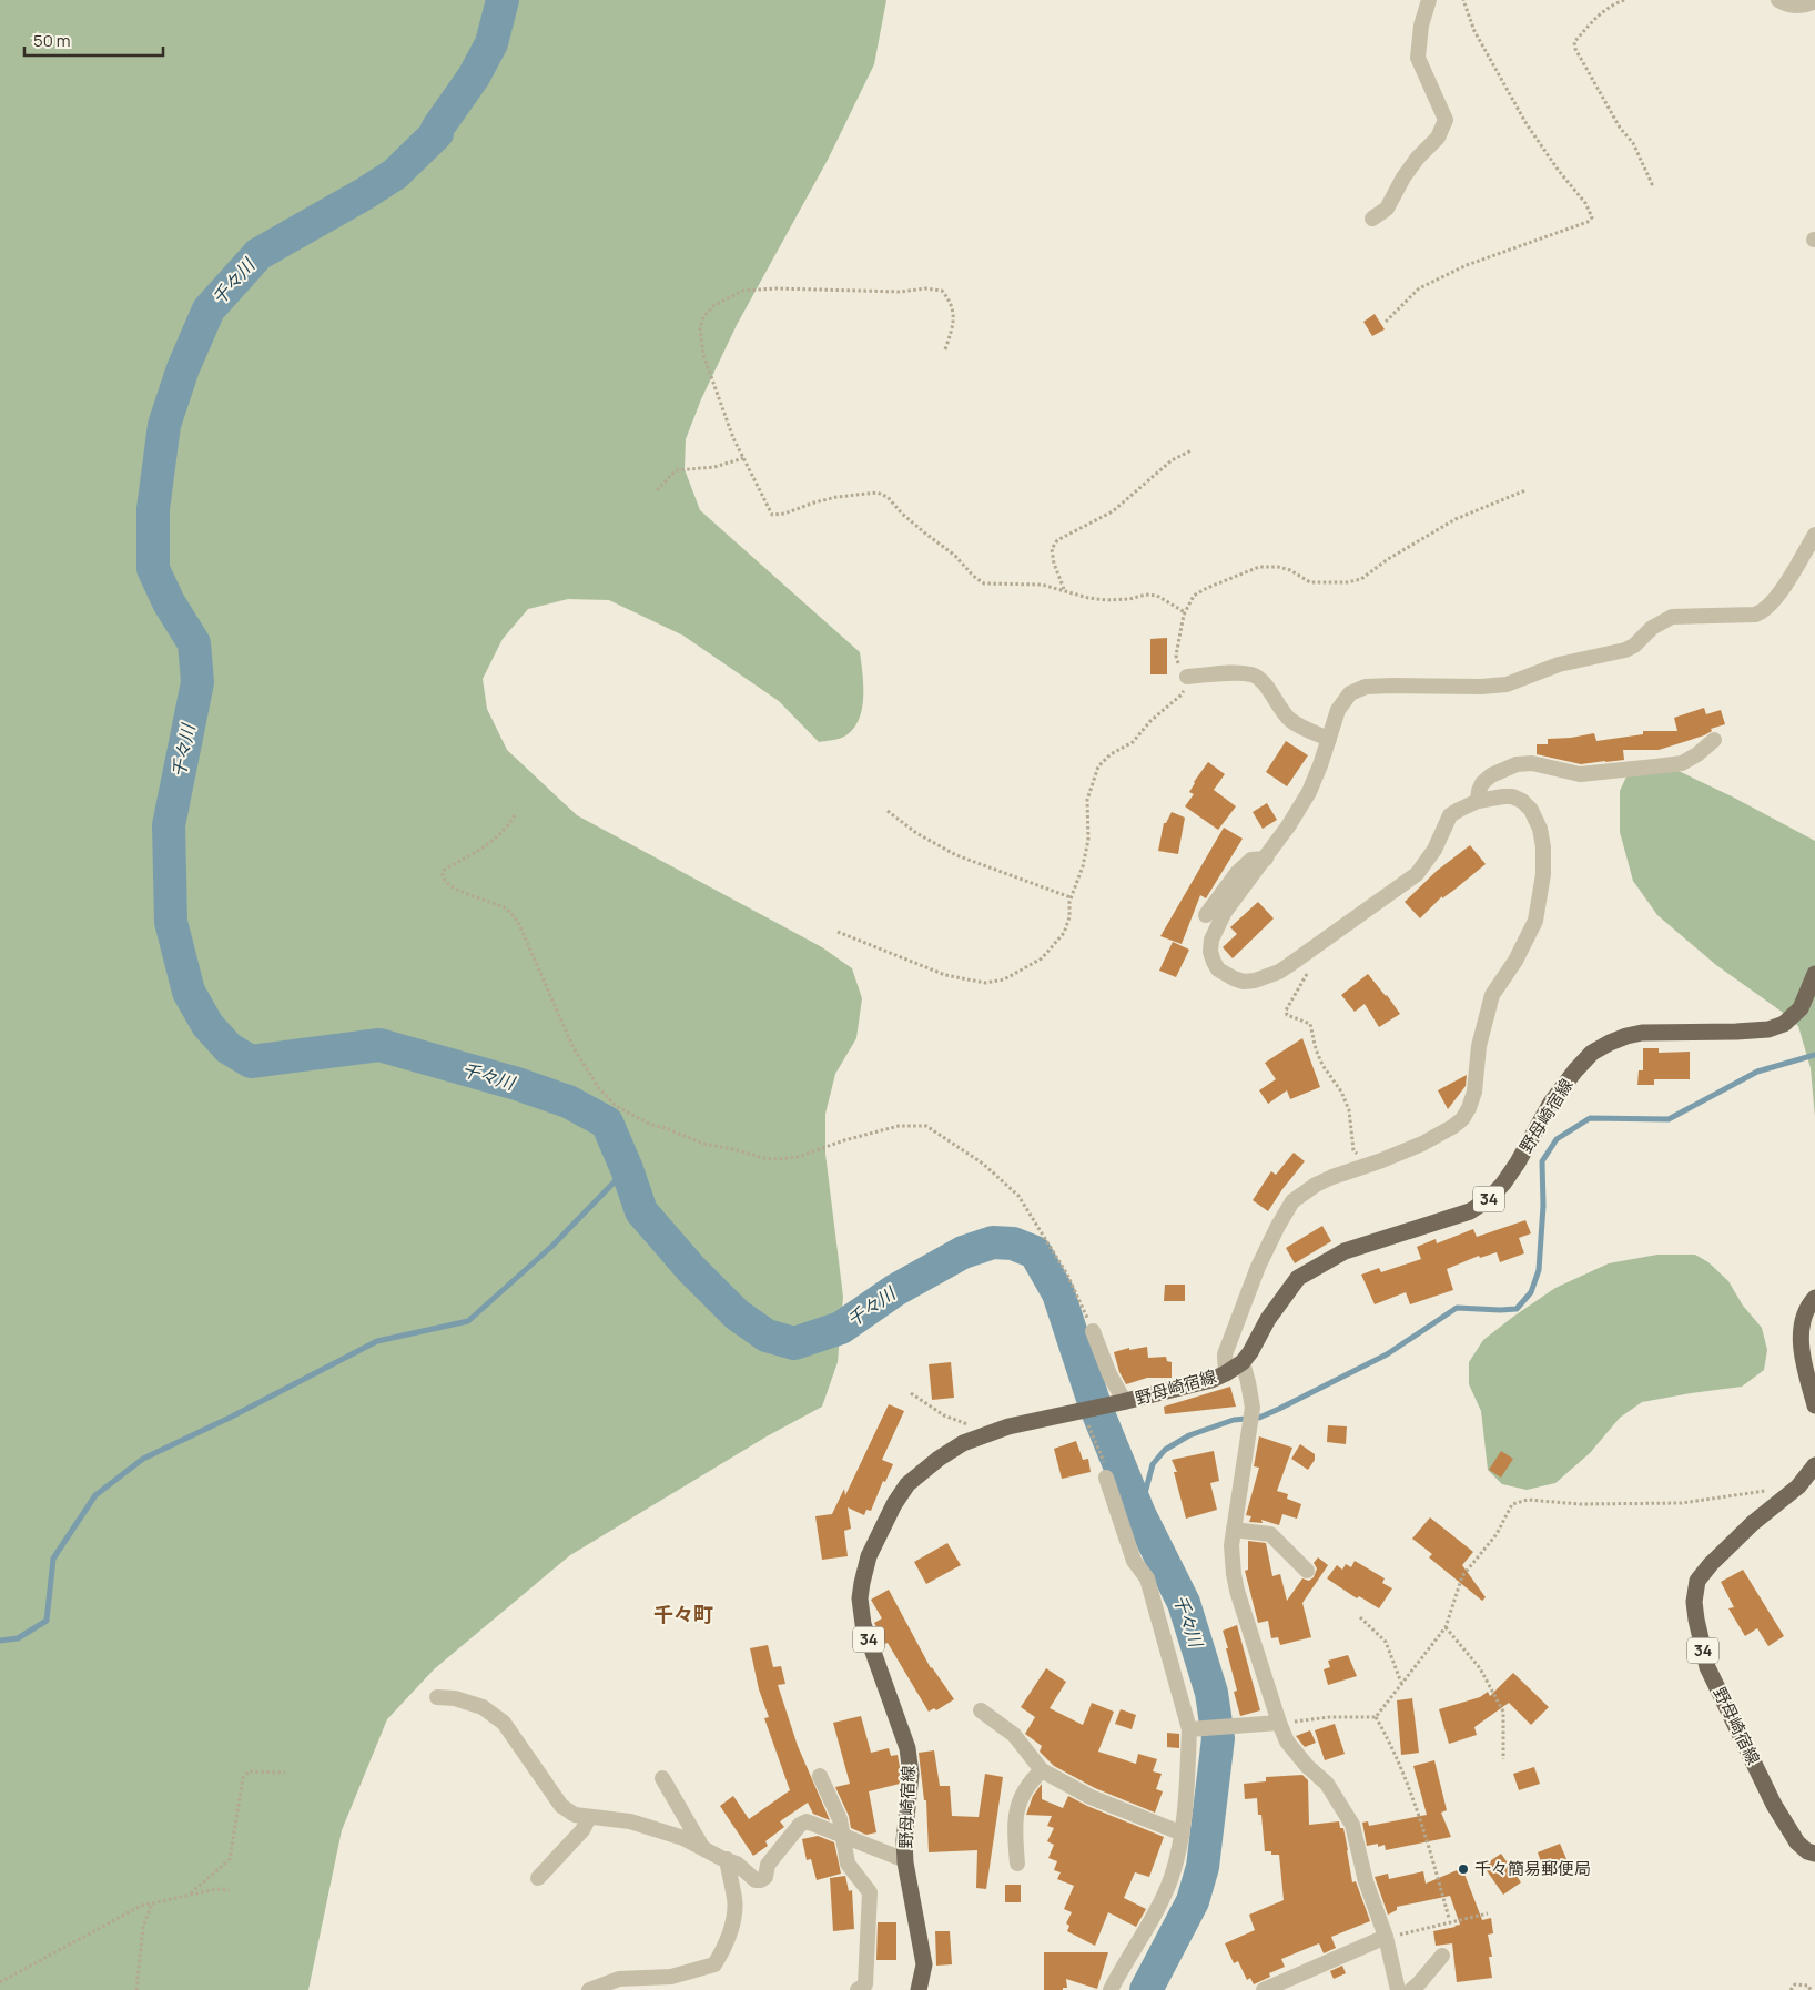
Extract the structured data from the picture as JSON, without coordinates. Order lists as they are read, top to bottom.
{
  "streets": {
    "main road": ["野母崎宿線", "34"]
  },
  "districts": ["千々町"],
  "water": ["千々川"],
  "places": ["千々簡易郵便局"],
  "scale_bar": "50 m"
}
